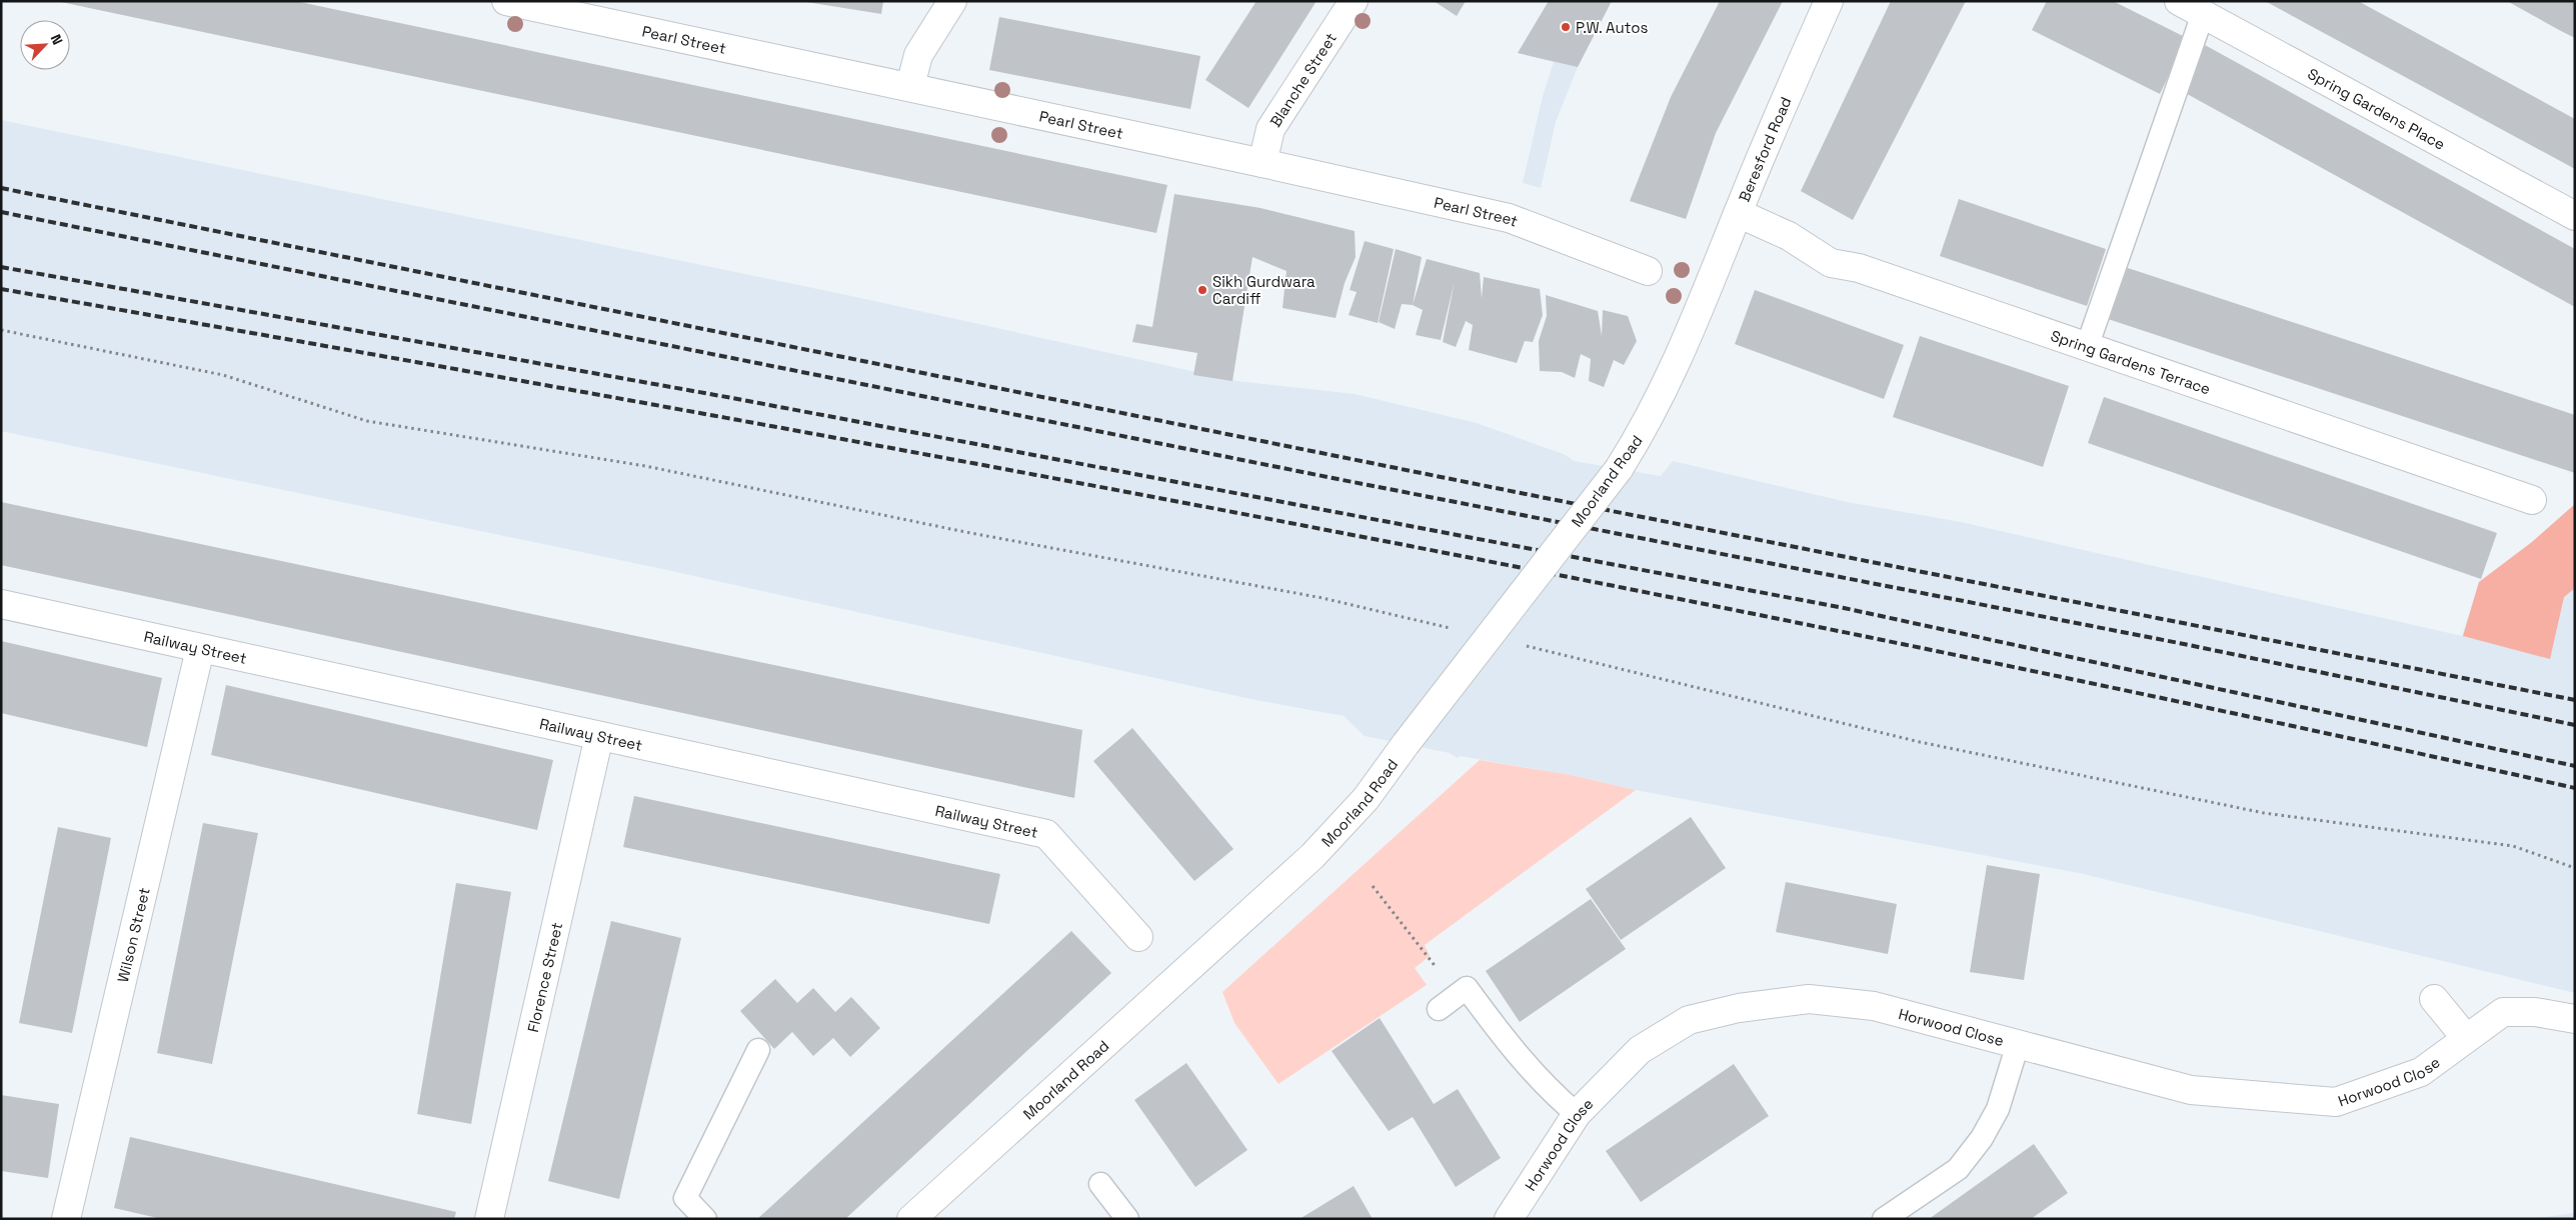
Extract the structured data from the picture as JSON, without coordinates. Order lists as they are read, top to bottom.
{
  "streets": {
    "street": [
      "Pearl Street",
      "Blanche Street",
      "Spring Gardens Place",
      "Beresford Road",
      "Spring Gardens Terrace",
      "Moorland Road",
      "Railway Street",
      "Wilson Street",
      "Florence Street",
      "Horwood Close"
    ]
  },
  "crossings": [
    ["Pearl Street", "Blanche Street"],
    ["Beresford Road", "Spring Gardens Terrace"],
    ["Beresford Road", "Moorland Road"],
    ["Railway Street", "Wilson Street"],
    ["Railway Street", "Florence Street"]
  ],
  "places": ["P.W. Autos", "Sikh Gurdwara Cardiff"],
  "north": "top right"
}
